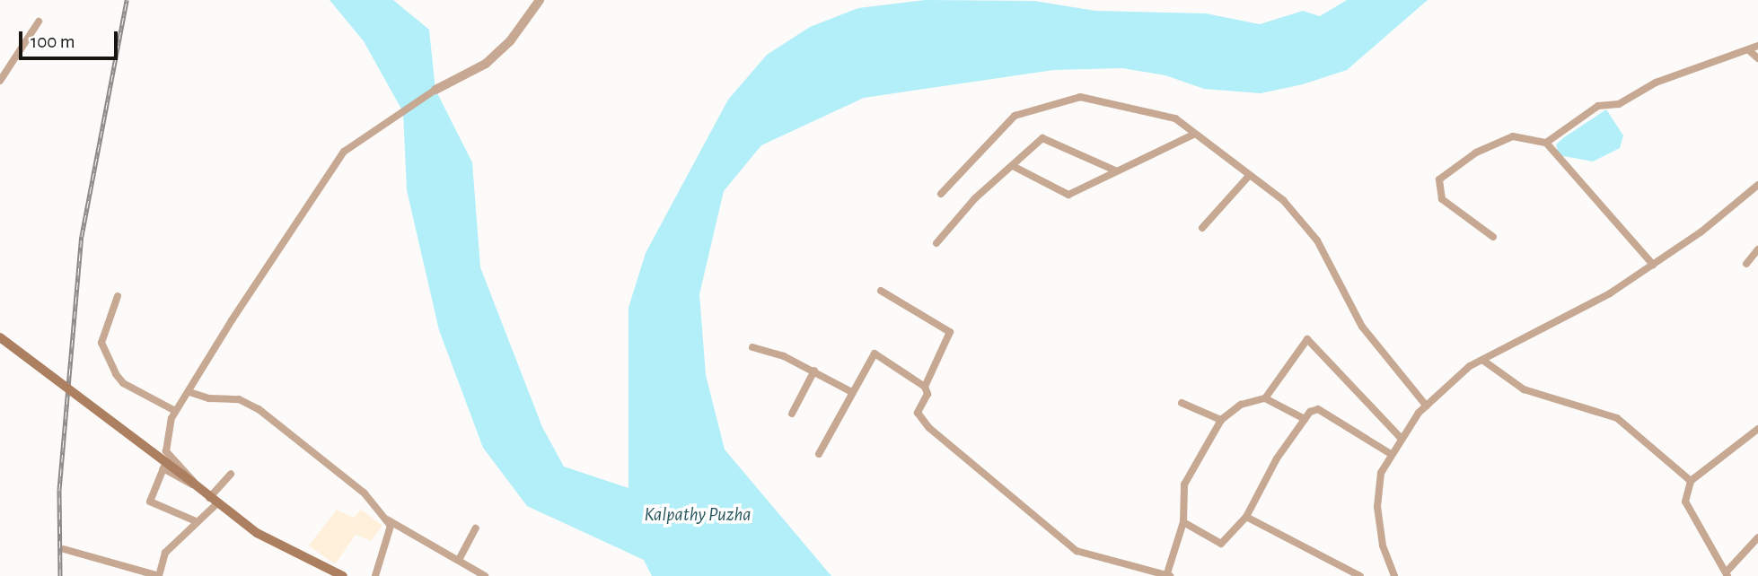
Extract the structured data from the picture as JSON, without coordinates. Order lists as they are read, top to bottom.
{
  "water": ["Kalpathy Puzha"],
  "scale_bar": "100 m"
}
